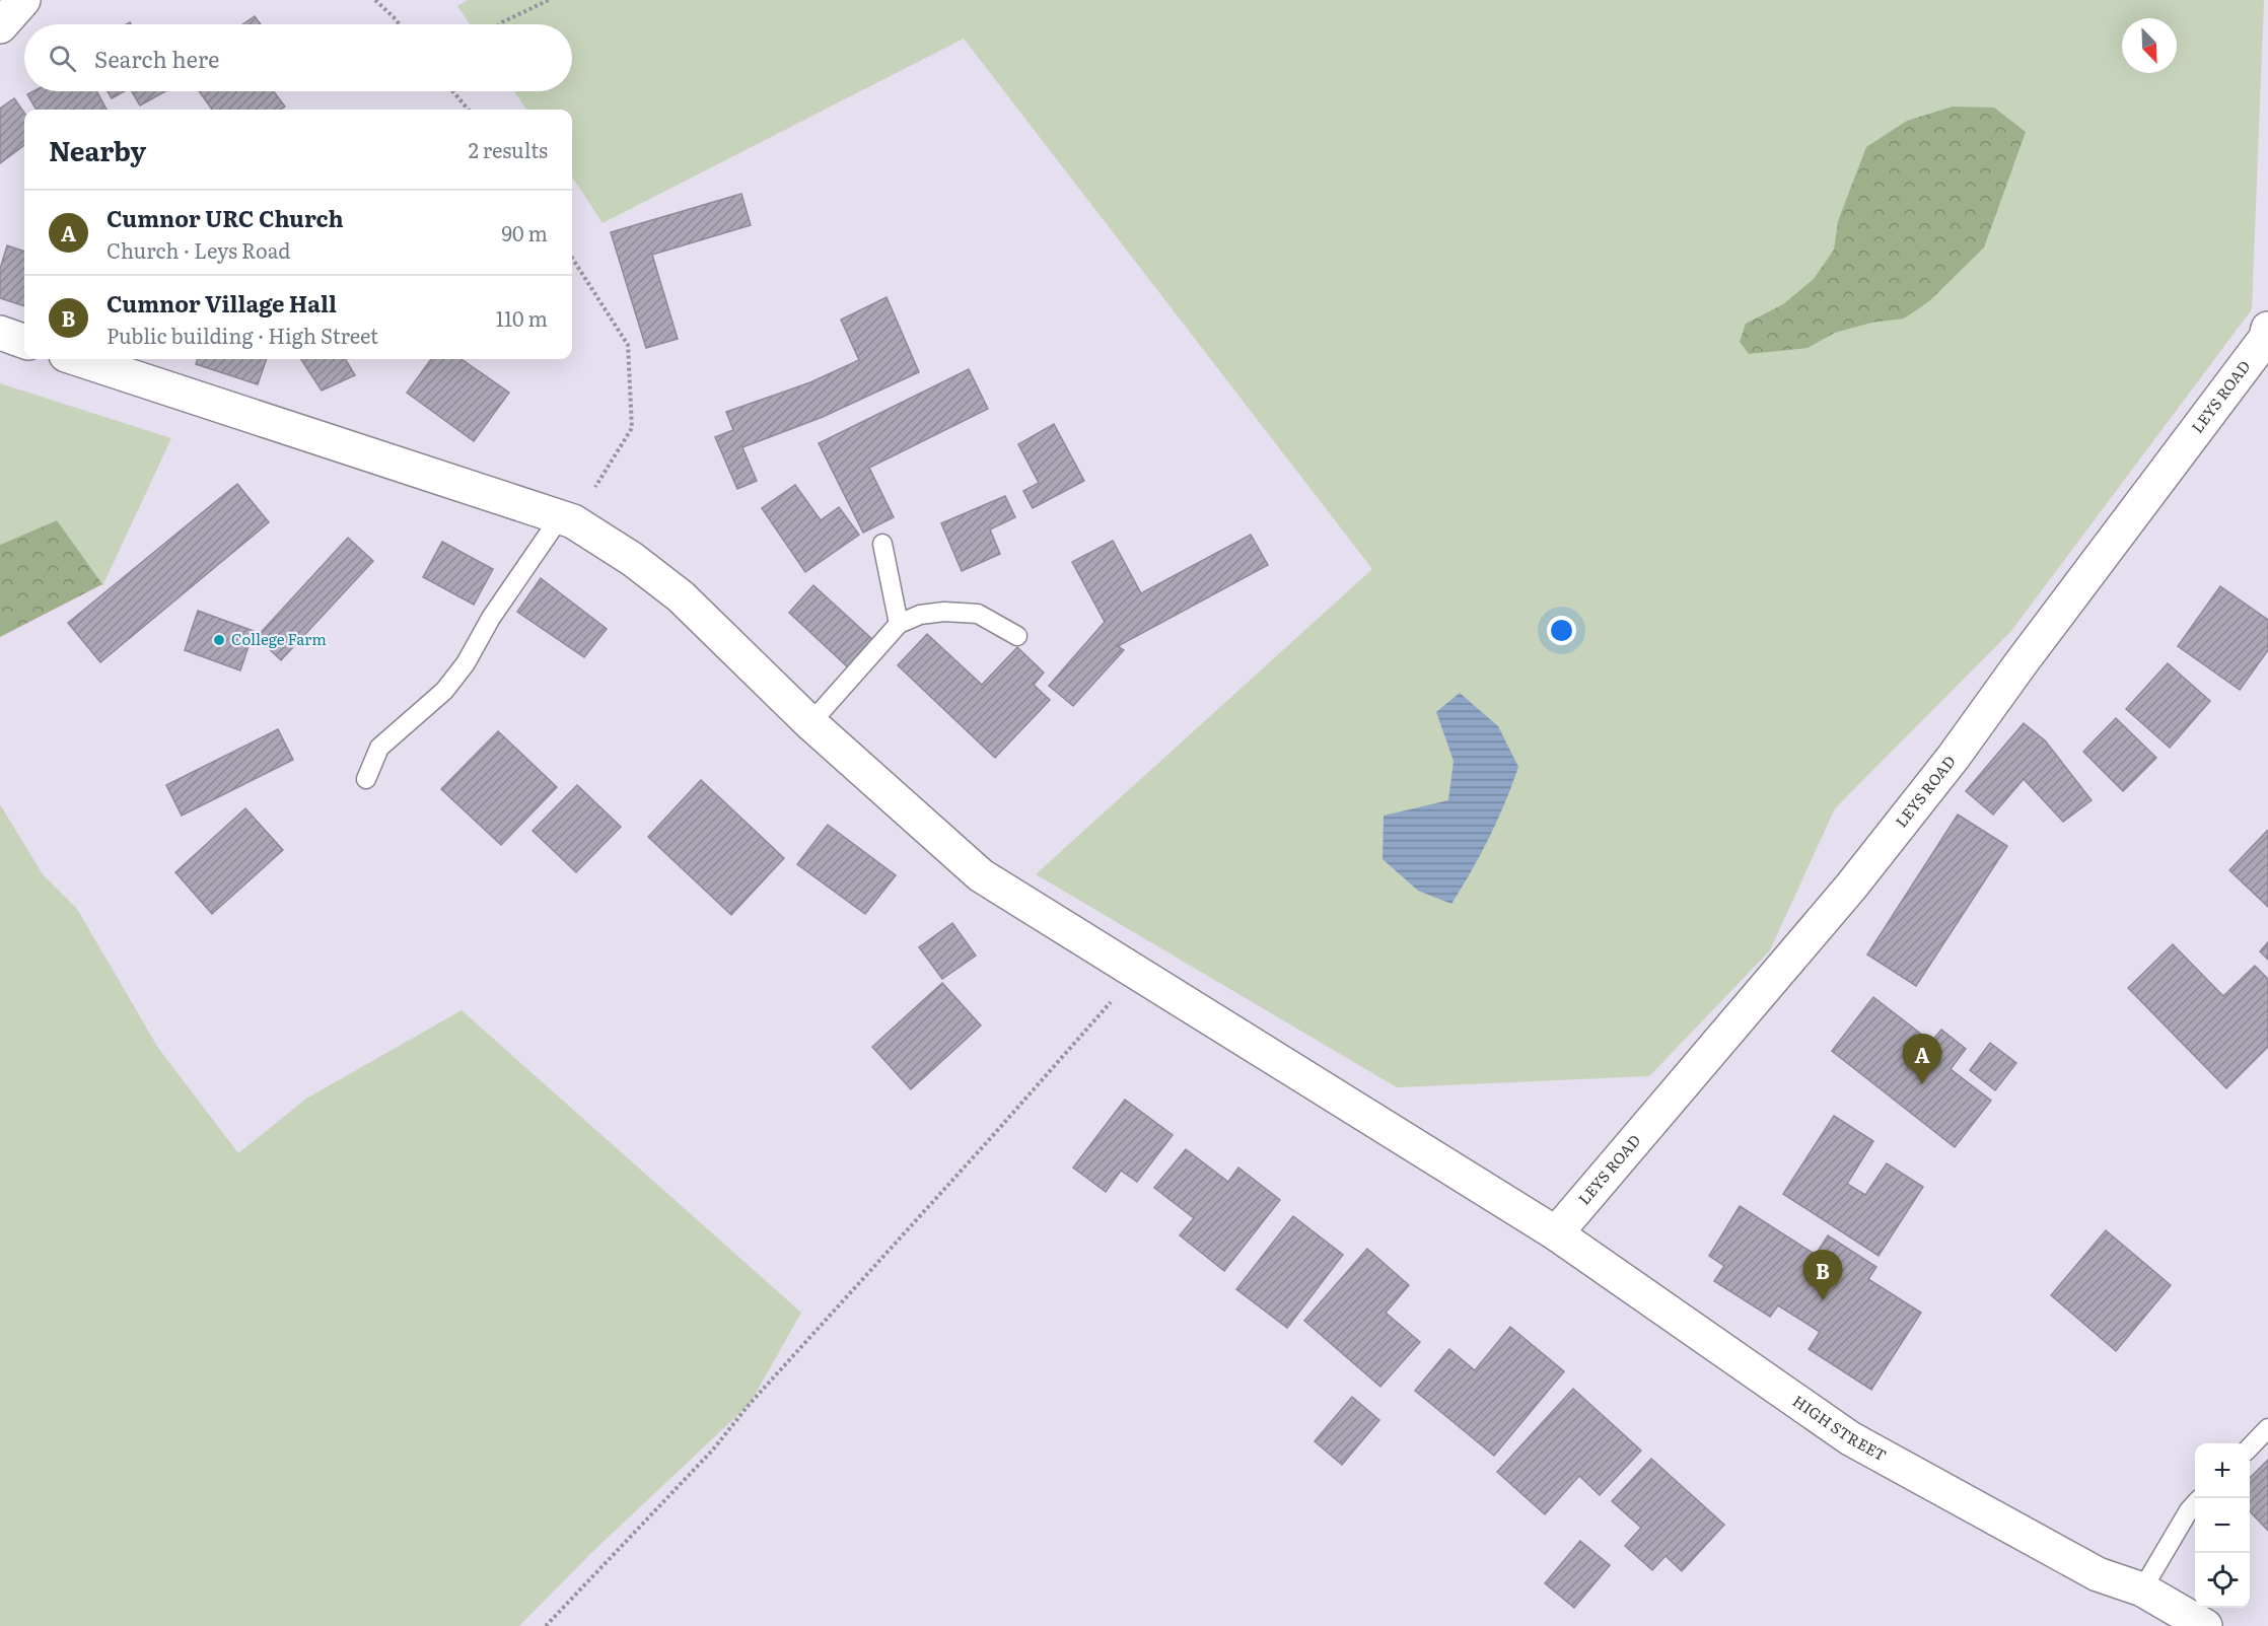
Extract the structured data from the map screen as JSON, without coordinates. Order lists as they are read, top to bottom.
{
  "streets": {
    "main road": ["LEYS ROAD", "HIGH STREET"]
  },
  "crossings": [
    ["LEYS ROAD", "HIGH STREET"]
  ],
  "places": ["College Farm"],
  "north": "bottom right",
  "page": {
    "search": "Search here",
    "heading": ["Nearby", "2 results"],
    "list": [
      {
        "mark": "A",
        "name": "Cumnor URC Church",
        "note": "Church · Leys Road",
        "value": "90 m"
      },
      {
        "mark": "B",
        "name": "Cumnor Village Hall",
        "note": "Public building · High Street",
        "value": "110 m"
      }
    ],
    "pins": ["A", "B"],
    "map_buttons": ["+", "−"]
  }
}
